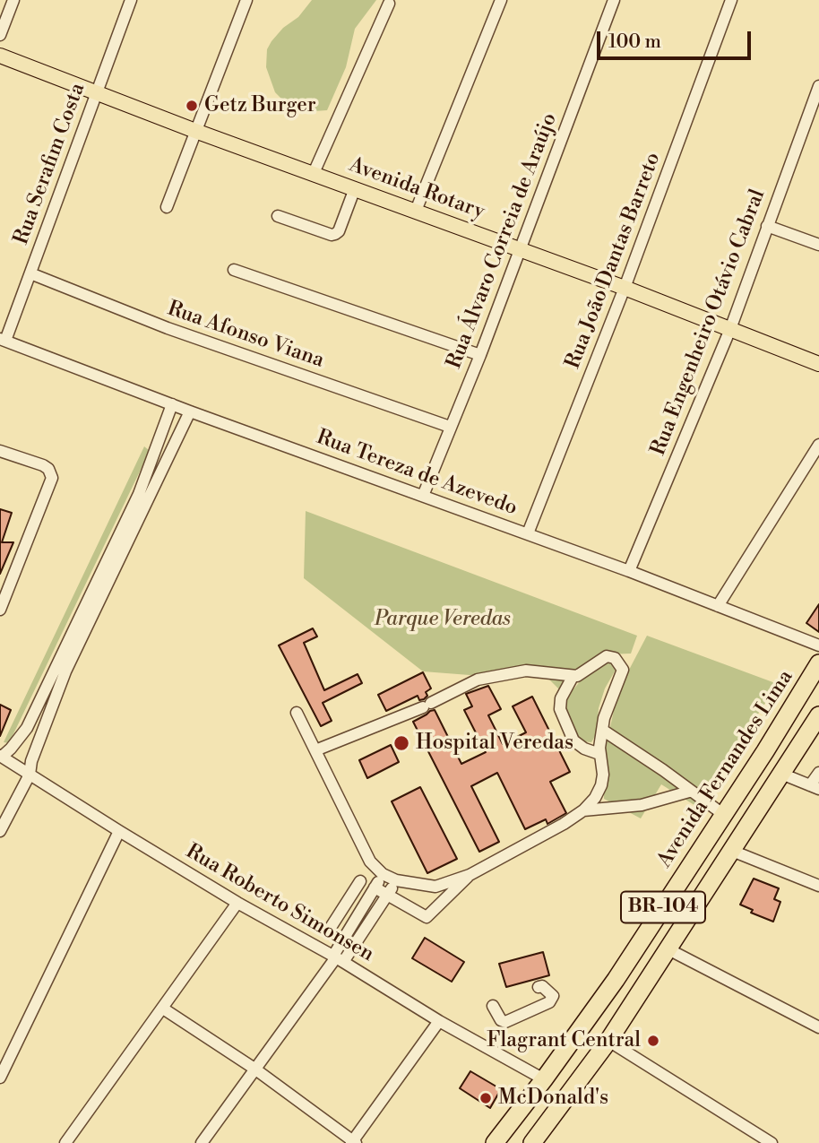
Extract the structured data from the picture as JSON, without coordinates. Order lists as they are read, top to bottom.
{
  "streets": {
    "highway": ["Avenida Fernandes Lima", "BR-104"],
    "main road": ["Avenida Rotary"],
    "street": [
      "Rua Serafim Costa",
      "Rua Álvaro Correia de Araújo",
      "Rua João Dantas Barreto",
      "Rua Engenheiro Otávio Cabral",
      "Rua Afonso Viana",
      "Rua Tereza de Azevedo",
      "Rua Roberto Simonsen"
    ]
  },
  "crossings": [
    ["Rua Serafim Costa", "Avenida Rotary"],
    ["Rua Serafim Costa", "Rua Afonso Viana"],
    ["Rua Serafim Costa", "Rua Tereza de Azevedo"],
    ["Avenida Rotary", "Rua Álvaro Correia de Araújo"],
    ["Avenida Rotary", "Rua João Dantas Barreto"],
    ["Avenida Rotary", "Rua Engenheiro Otávio Cabral"],
    ["Rua Álvaro Correia de Araújo", "Rua Afonso Viana"],
    ["Rua Álvaro Correia de Araújo", "Rua Tereza de Azevedo"],
    ["Rua João Dantas Barreto", "Rua Tereza de Azevedo"],
    ["Rua Engenheiro Otávio Cabral", "Rua Tereza de Azevedo"],
    ["Avenida Fernandes Lima", "Rua Roberto Simonsen"]
  ],
  "parks": ["Parque Veredas"],
  "places": [
    "Getz Burger",
    "Hospital Veredas",
    "Flagrant Central",
    "McDonald's"
  ],
  "scale_bar": "100 m"
}
